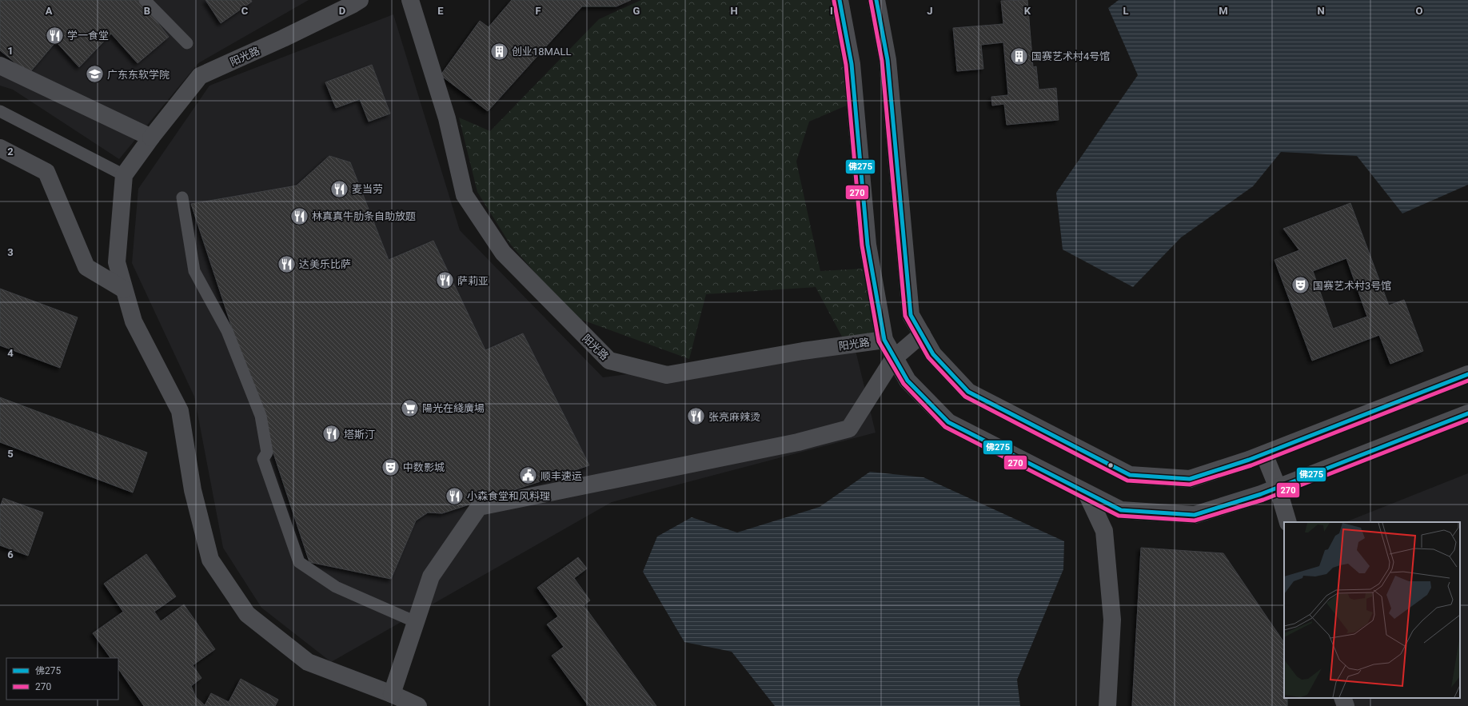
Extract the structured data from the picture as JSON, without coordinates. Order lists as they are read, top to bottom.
{
  "streets": {
    "street": ["阳光路"]
  },
  "places": {
    "restaurant": [
      "学一食堂",
      "麦当劳",
      "林真真牛肋条自助放题",
      "达美乐比萨",
      "萨莉亚",
      "张亮麻辣烫",
      "塔斯汀",
      "小森食堂和风料理"
    ],
    "building": ["创业18MALL", "国赛艺术村4号馆"],
    "school or university": ["广东东软学院"],
    "theatre": ["国赛艺术村3号馆", "中数影城"],
    "supermarket": ["陽光在綫廣場"],
    "public building": ["顺丰速运"]
  },
  "lines": ["transit line 佛275", "transit line 270"],
  "legend": ["佛275", "270"],
  "grid": {
    "columns": [
      "A",
      "B",
      "C",
      "D",
      "E",
      "F",
      "G",
      "H",
      "I",
      "J",
      "K",
      "L",
      "M",
      "N",
      "O"
    ],
    "rows": [
      "1",
      "2",
      "3",
      "4",
      "5",
      "6"
    ]
  }
}
